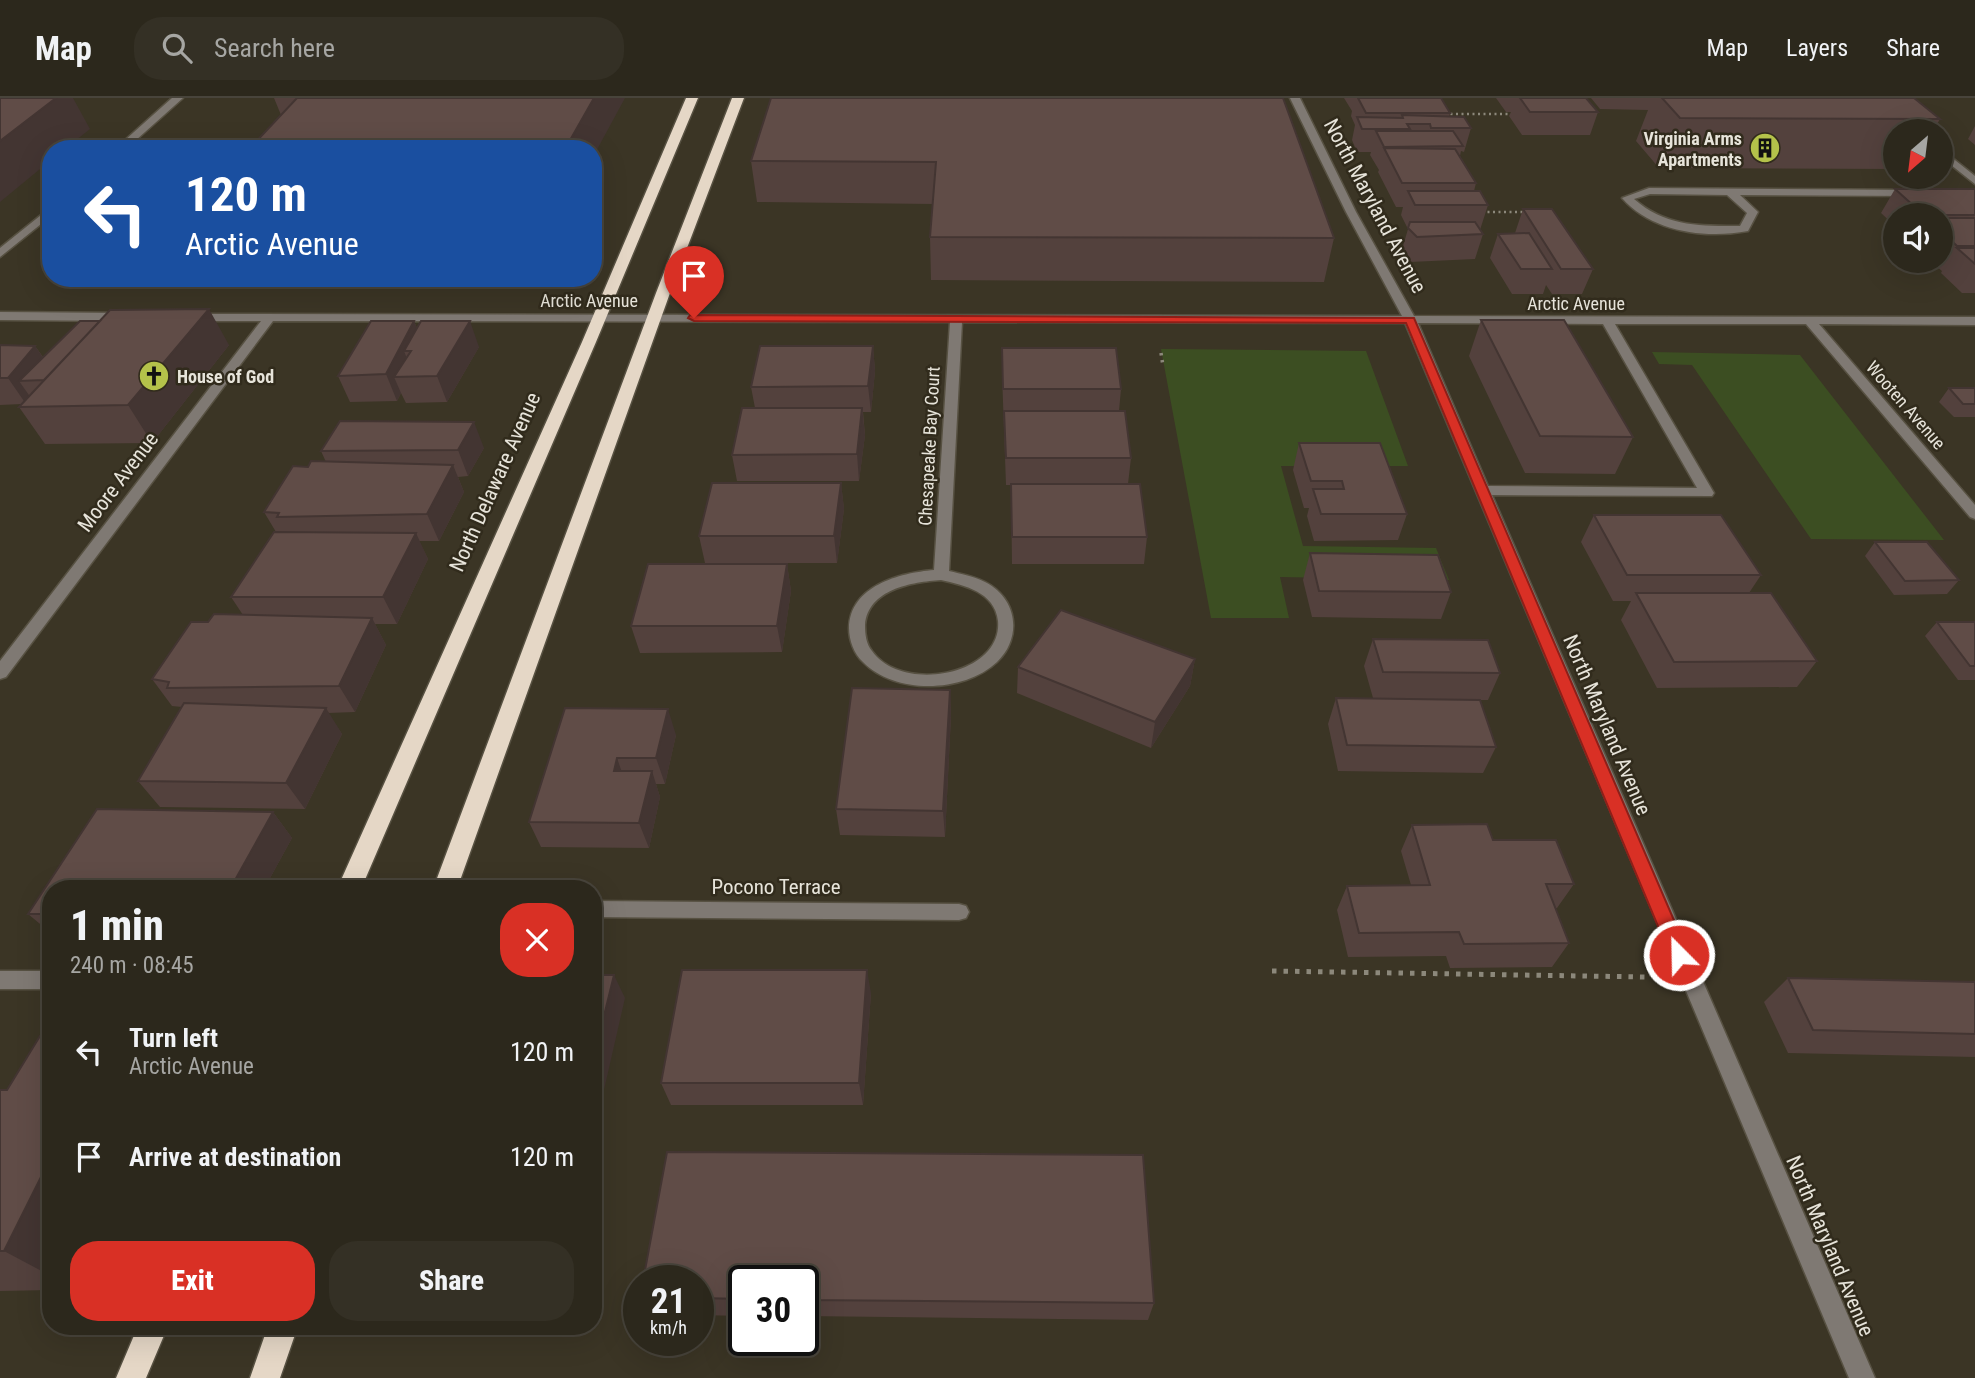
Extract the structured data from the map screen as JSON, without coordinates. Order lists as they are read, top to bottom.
{
  "streets": {
    "highway": ["North Delaware Avenue"],
    "street": [
      "North Maryland Avenue",
      "Arctic Avenue",
      "Wooten Avenue",
      "Chesapeake Bay Court",
      "Moore Avenue",
      "Pocono Terrace"
    ]
  },
  "crossings": [
    ["North Maryland Avenue", "Arctic Avenue"],
    ["Arctic Avenue", "Wooten Avenue"],
    ["Arctic Avenue", "Chesapeake Bay Court"],
    ["Arctic Avenue", "Moore Avenue"],
    ["Arctic Avenue", "North Delaware Avenue"]
  ],
  "places": {
    "building": ["Virginia Arms Apartments"],
    "church": ["House of God"]
  },
  "north": "bottom left",
  "page": {
    "header": "Map",
    "search": "Search here",
    "nav": ["Map", "Layers", "Share"],
    "turn": ["120 m", "Arctic Avenue"],
    "heading": ["1 min", "240 m · 08:45"],
    "list": [
      {
        "name": "Turn left",
        "note": "Arctic Avenue",
        "value": "120 m"
      },
      {
        "name": "Arrive at destination",
        "value": "120 m"
      }
    ],
    "buttons": ["Exit", "Share"],
    "speed": "21 km/h",
    "limit": "30"
  }
}
